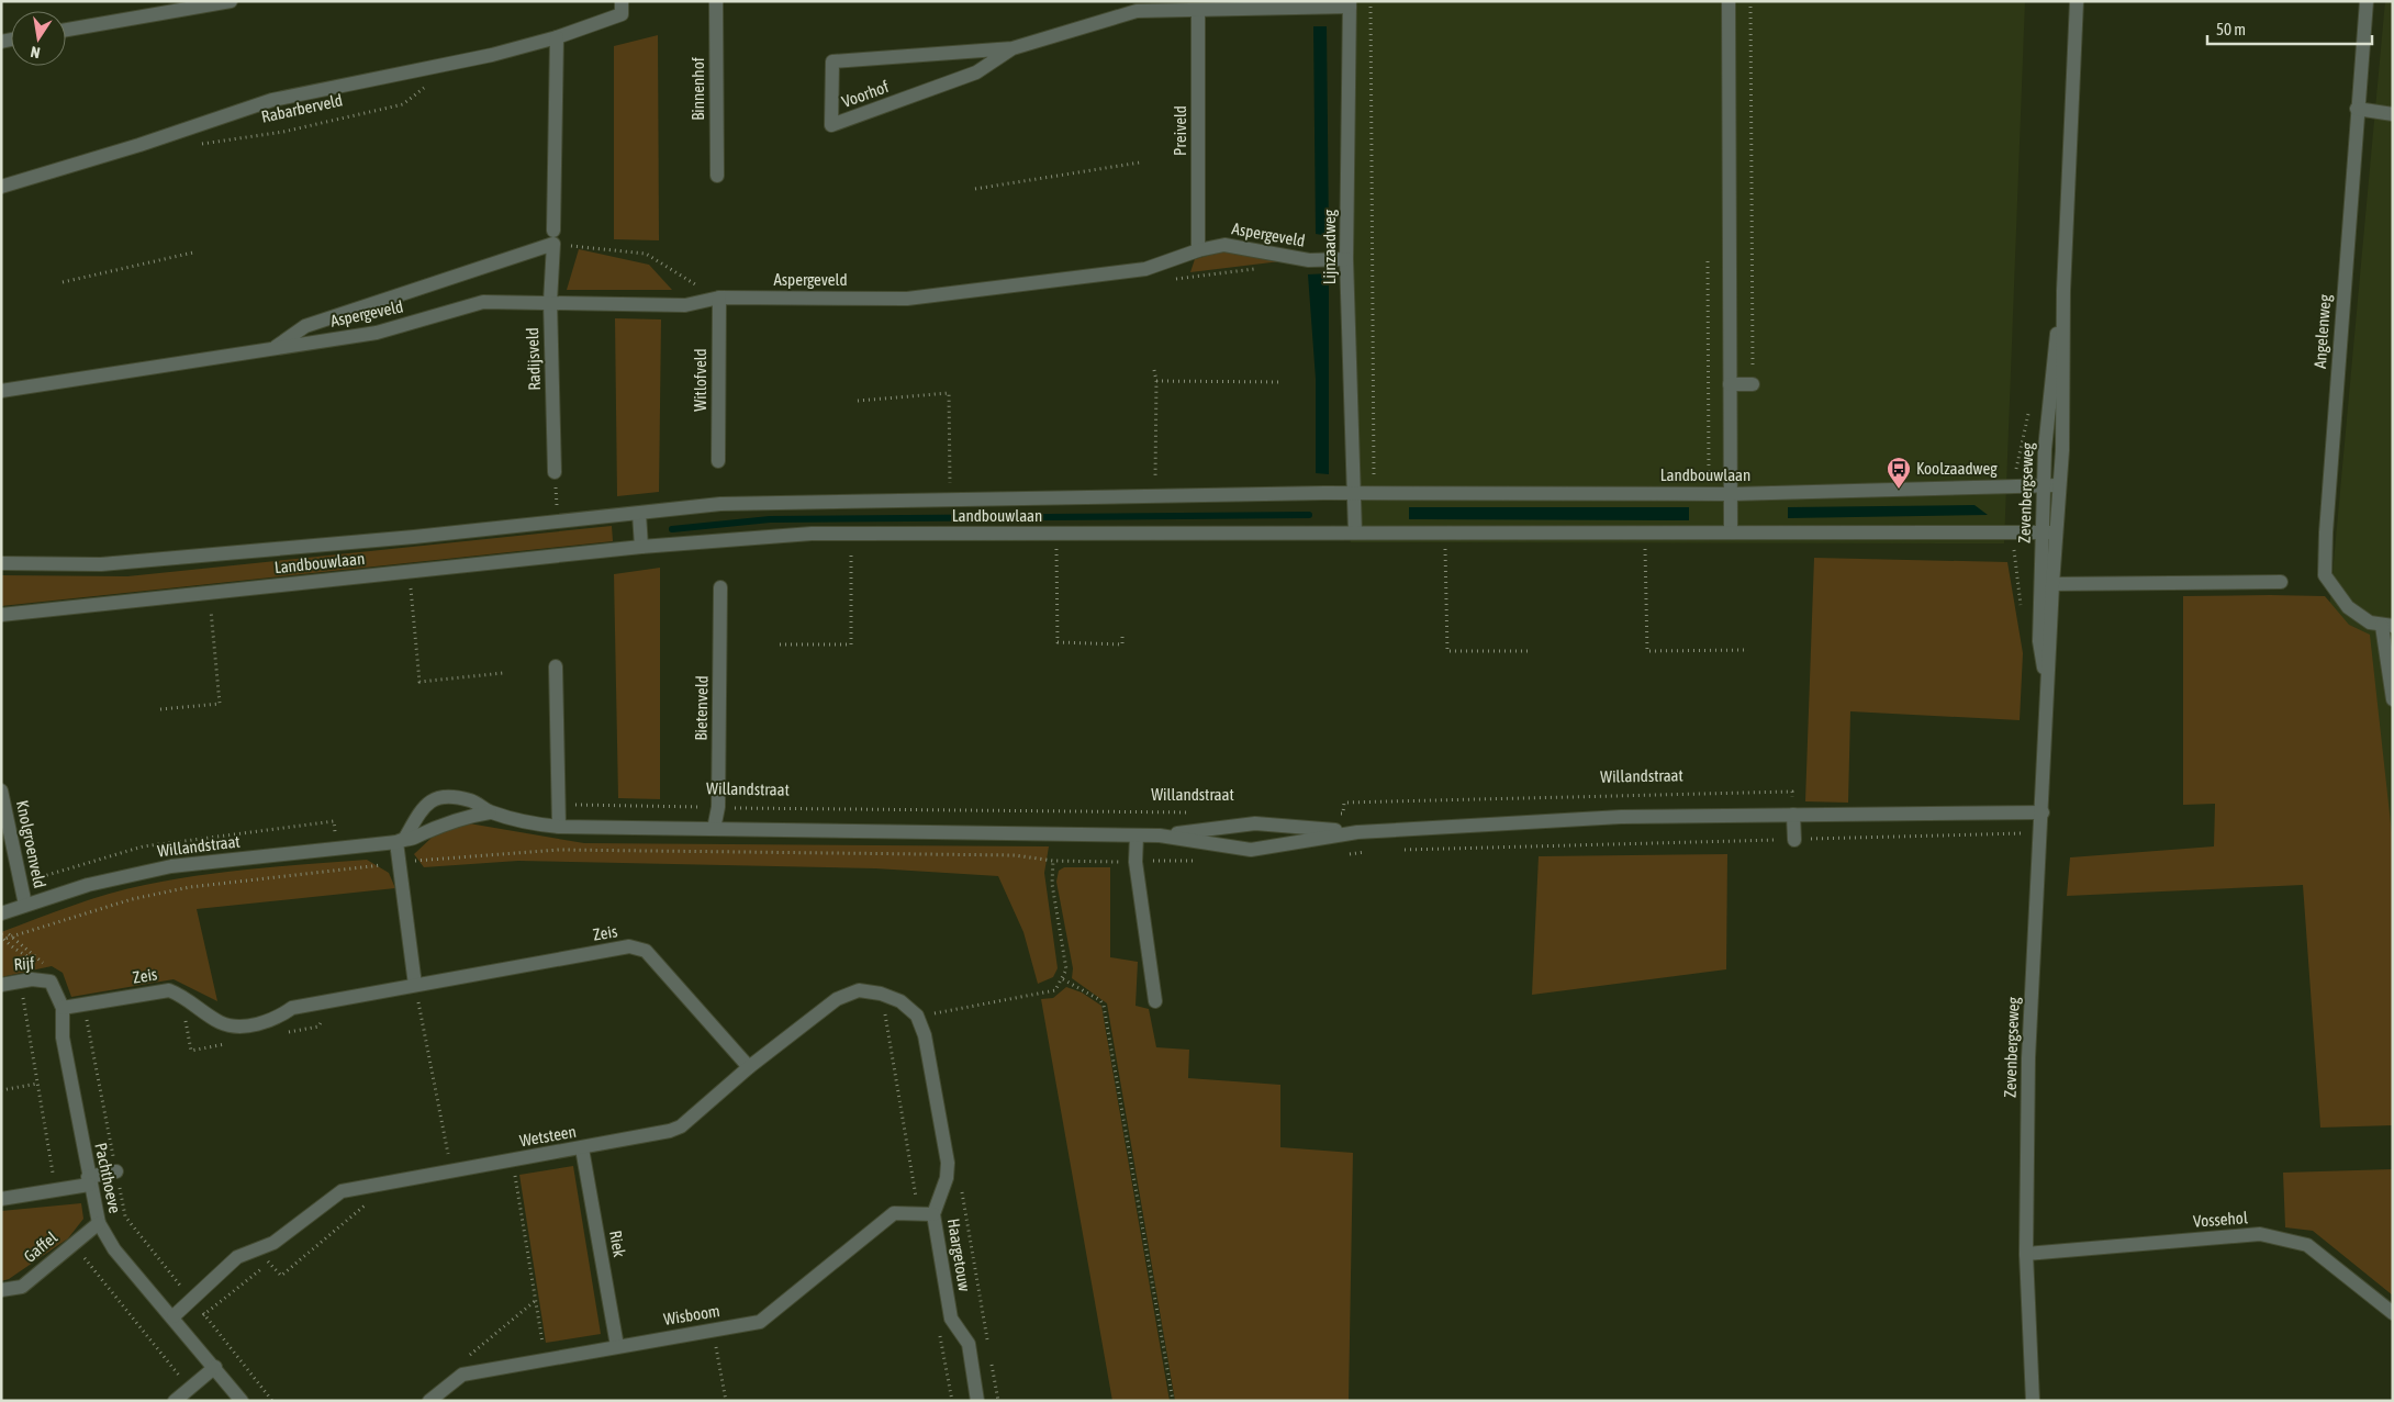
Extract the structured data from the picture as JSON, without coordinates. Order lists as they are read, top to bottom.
{
  "streets": {
    "street": [
      "Binnenhof",
      "Voorhof",
      "Rabarberveld",
      "Preiveld",
      "Aspergeveld",
      "Lijnzaadweg",
      "Angelenweg",
      "Radijsveld",
      "Witlofveld",
      "Landbouwlaan",
      "Zevenbergseweg",
      "Bietenveld",
      "Willandstraat",
      "Knolgroenveld",
      "Zeis",
      "Rijf",
      "Wetsteen",
      "Pachthoeve",
      "Vossehol",
      "Riek",
      "Gaffel",
      "Haargetouw",
      "Wisboom"
    ]
  },
  "crossings": [
    ["Voorhof", "Preiveld"],
    ["Voorhof", "Lijnzaadweg"],
    ["Rabarberveld", "Radijsveld"],
    ["Preiveld", "Aspergeveld"],
    ["Aspergeveld", "Lijnzaadweg"],
    ["Aspergeveld", "Radijsveld"],
    ["Aspergeveld", "Witlofveld"],
    ["Lijnzaadweg", "Landbouwlaan"],
    ["Landbouwlaan", "Zevenbergseweg"],
    ["Zevenbergseweg", "Willandstraat"],
    ["Zevenbergseweg", "Vossehol"],
    ["Bietenveld", "Willandstraat"],
    ["Willandstraat", "Knolgroenveld"],
    ["Zeis", "Wetsteen"],
    ["Zeis", "Pachthoeve"],
    ["Rijf", "Pachthoeve"],
    ["Wetsteen", "Pachthoeve"],
    ["Wetsteen", "Riek"],
    ["Wetsteen", "Haargetouw"],
    ["Pachthoeve", "Gaffel"],
    ["Riek", "Wisboom"],
    ["Haargetouw", "Wisboom"]
  ],
  "places": {
    "bus stop": ["Koolzaadweg"]
  },
  "scale_bar": "50 m",
  "north": "bottom"
}
